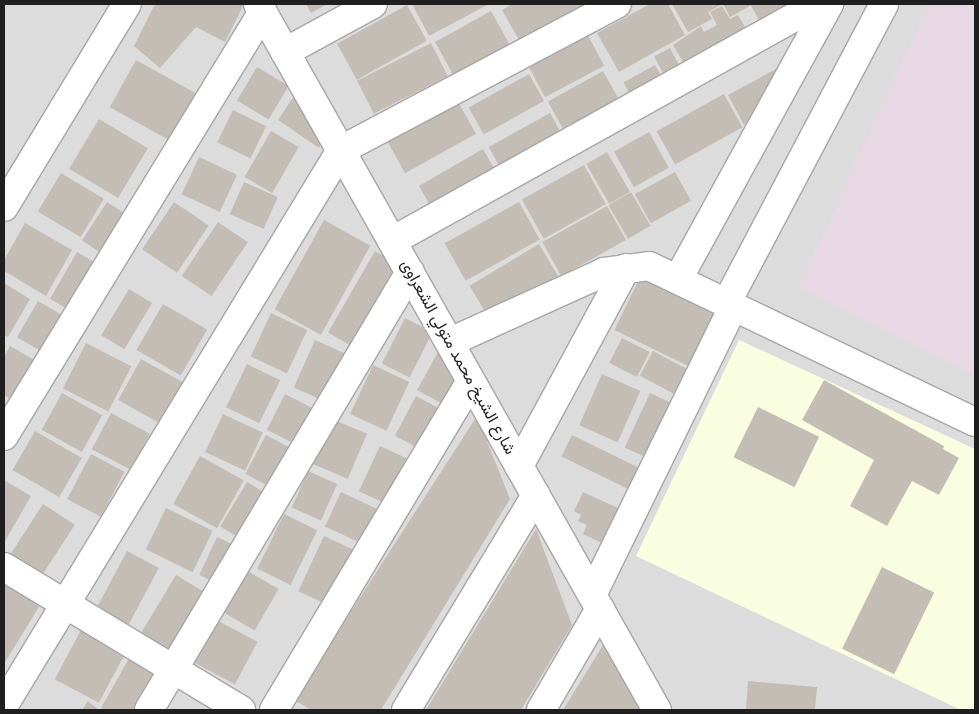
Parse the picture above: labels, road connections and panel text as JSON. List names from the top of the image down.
{
  "streets": {
    "street": ["شارع الشيخ محمد متولي الشعراوى"]
  }
}
